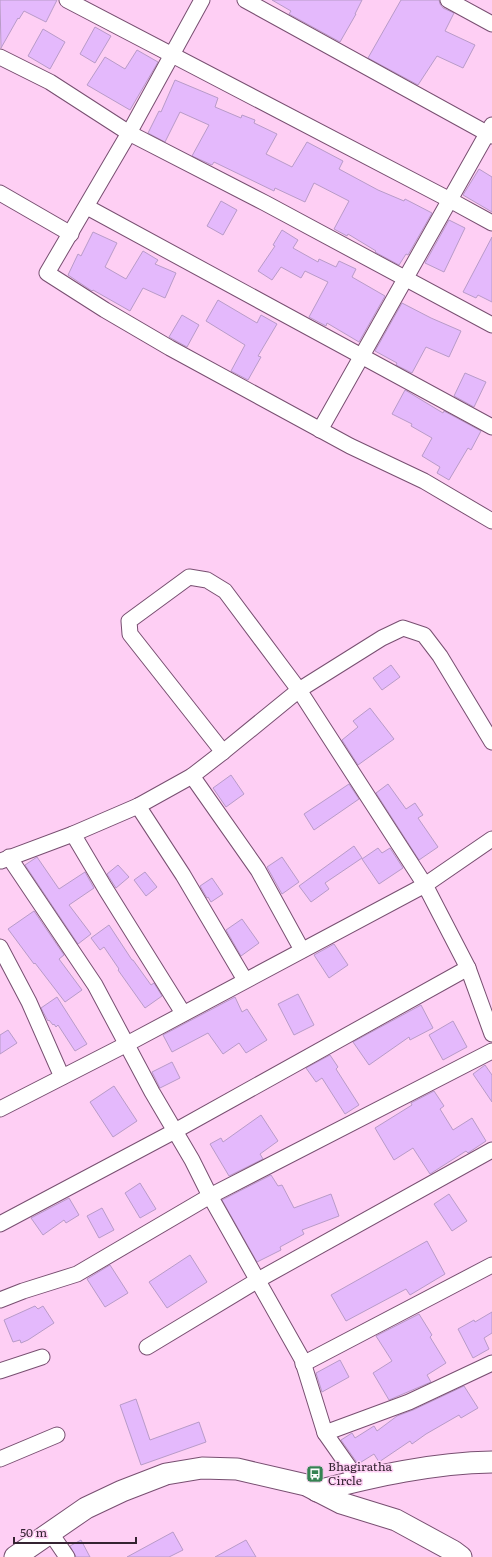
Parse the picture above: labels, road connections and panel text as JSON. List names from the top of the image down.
{
  "places": {
    "bus stop": ["Bhagiratha Circle"]
  },
  "scale_bar": "50 m"
}
